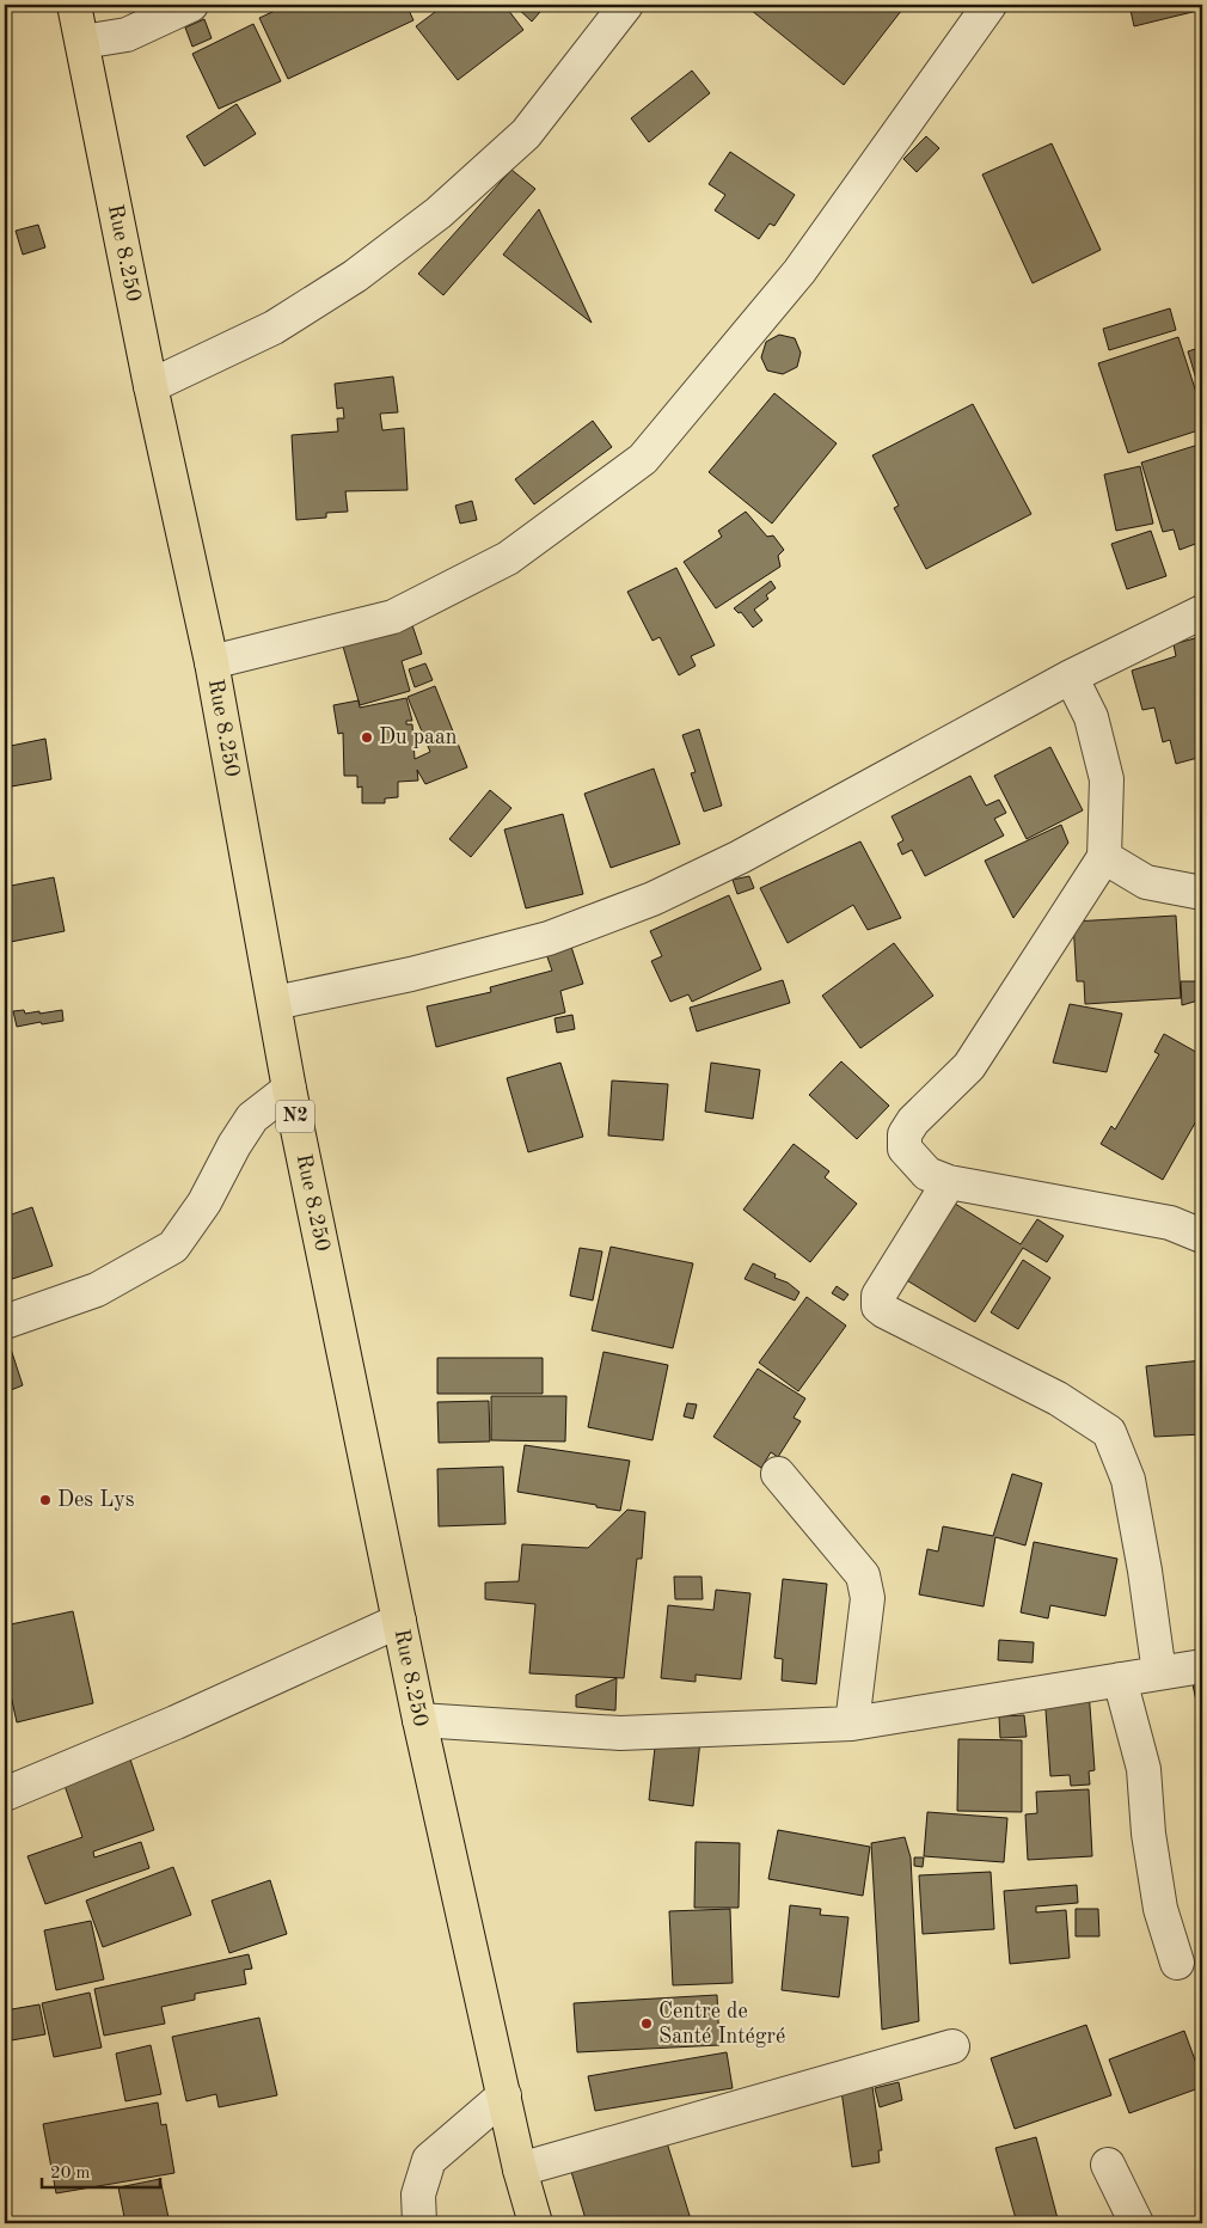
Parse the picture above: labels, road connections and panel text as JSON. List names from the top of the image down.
{
  "streets": {
    "highway": ["Rue 8.250", "N2"]
  },
  "places": ["Du paan", "Des Lys", "Centre de Santé Intégré"],
  "scale_bar": "20 m"
}
